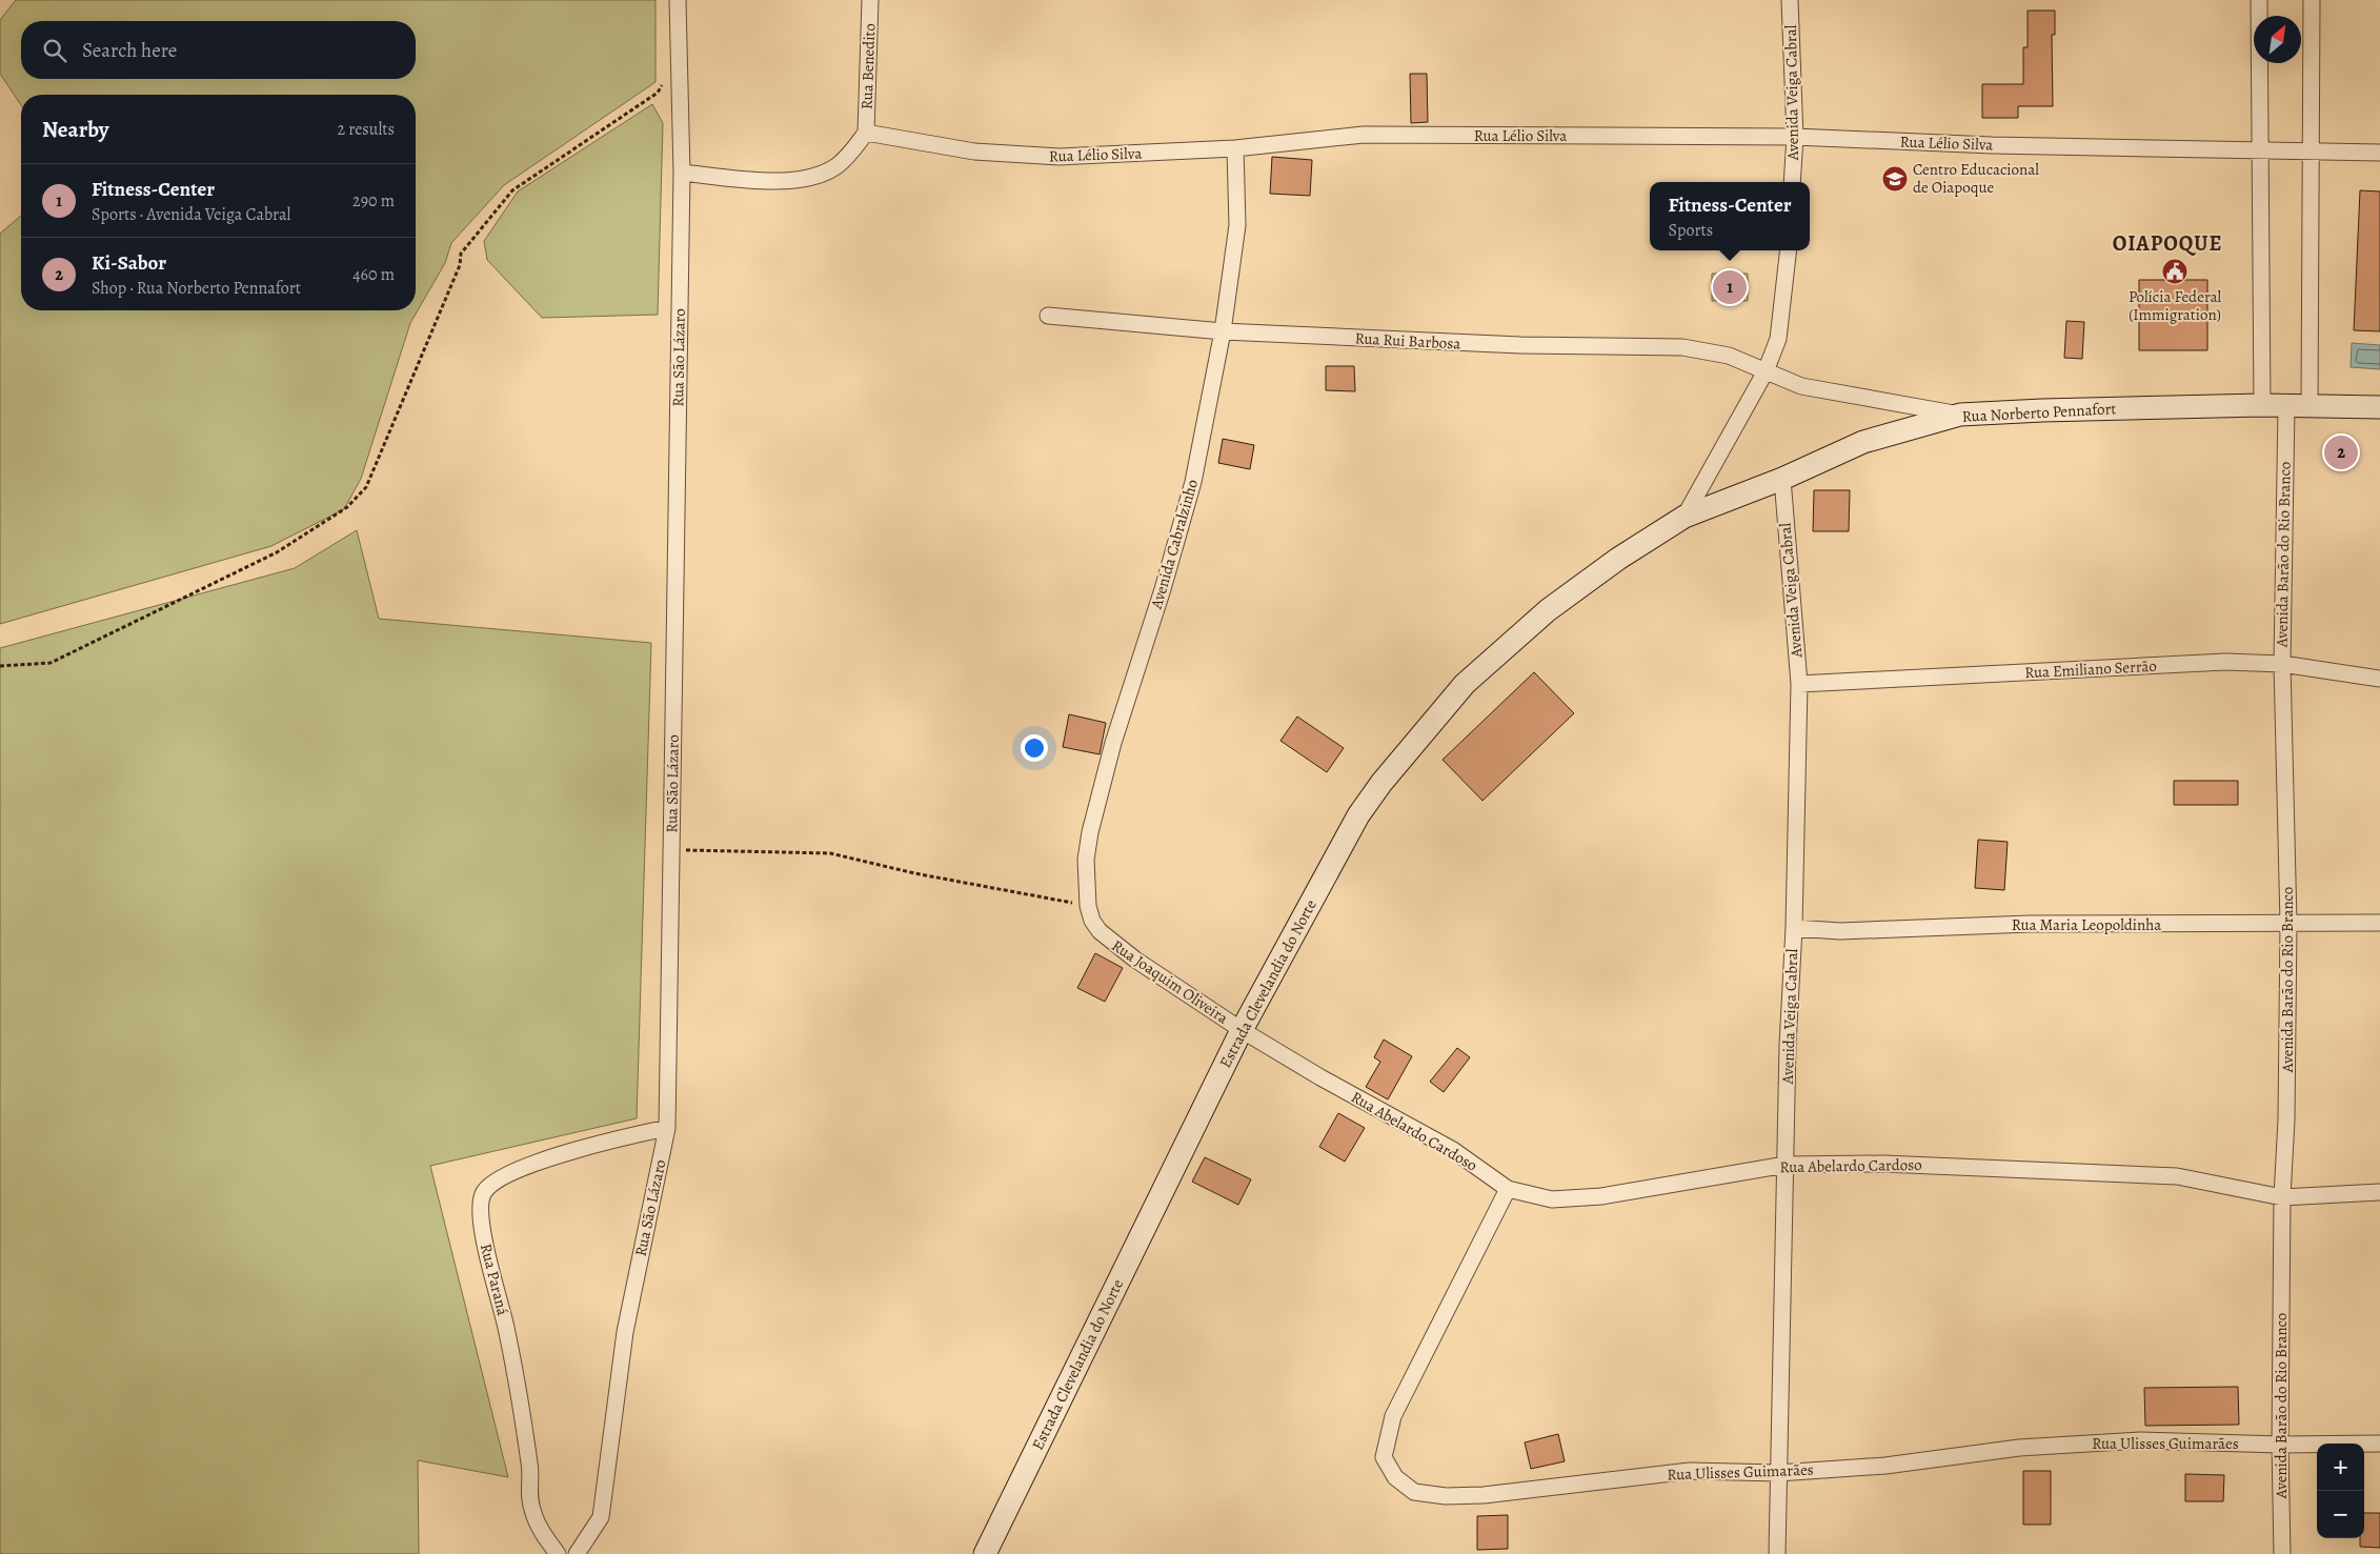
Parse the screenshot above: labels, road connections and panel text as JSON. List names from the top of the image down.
{
  "streets": {
    "street": [
      "Rua Benedito",
      "Avenida Veiga Cabral",
      "Rua Lélio Silva",
      "Rua Rui Barbosa",
      "Rua São Lázaro",
      "Rua Norberto Pennafort",
      "Avenida Cabralzinho",
      "Avenida Barão do Rio Branco",
      "Rua Emiliano Serrão",
      "Rua Maria Leopoldinha",
      "Rua Joaquim Oliveira",
      "Estrada Clevelandia do Norte",
      "Rua Abelardo Cardoso",
      "Rua Paraná",
      "Rua Ulisses Guimarães"
    ]
  },
  "crossings": [
    ["Rua Benedito", "Rua Lélio Silva"],
    ["Avenida Veiga Cabral", "Rua Lélio Silva"],
    ["Avenida Veiga Cabral", "Rua Norberto Pennafort"],
    ["Avenida Veiga Cabral", "Rua Emiliano Serrão"],
    ["Avenida Veiga Cabral", "Rua Maria Leopoldinha"],
    ["Avenida Veiga Cabral", "Rua Abelardo Cardoso"],
    ["Avenida Veiga Cabral", "Rua Ulisses Guimarães"],
    ["Rua Lélio Silva", "Avenida Cabralzinho"],
    ["Rua Rui Barbosa", "Rua Norberto Pennafort"],
    ["Rua Rui Barbosa", "Avenida Cabralzinho"],
    ["Rua São Lázaro", "Rua Paraná"],
    ["Rua Norberto Pennafort", "Avenida Barão do Rio Branco"],
    ["Rua Norberto Pennafort", "Estrada Clevelandia do Norte"],
    ["Avenida Cabralzinho", "Rua Joaquim Oliveira"],
    ["Avenida Barão do Rio Branco", "Rua Emiliano Serrão"],
    ["Avenida Barão do Rio Branco", "Rua Maria Leopoldinha"],
    ["Avenida Barão do Rio Branco", "Rua Abelardo Cardoso"],
    ["Avenida Barão do Rio Branco", "Rua Ulisses Guimarães"],
    ["Rua Joaquim Oliveira", "Estrada Clevelandia do Norte"],
    ["Rua Joaquim Oliveira", "Rua Abelardo Cardoso"],
    ["Estrada Clevelandia do Norte", "Rua Abelardo Cardoso"],
    ["Rua Abelardo Cardoso", "Rua Ulisses Guimarães"]
  ],
  "districts": ["OIAPOQUE"],
  "places": {
    "school or university": ["Centro Educacional de Oiapoque"],
    "public building": ["Polícia Federal (Immigration)"]
  },
  "north": "top right",
  "page": {
    "search": "Search here",
    "heading": ["Nearby", "2 results"],
    "list": [
      {
        "mark": "1",
        "name": "Fitness-Center",
        "note": "Sports · Avenida Veiga Cabral",
        "value": "290 m"
      },
      {
        "mark": "2",
        "name": "Ki-Sabor",
        "note": "Shop · Rua Norberto Pennafort",
        "value": "460 m"
      }
    ],
    "popup": ["Fitness-Center", "Sports"],
    "pins": ["1", "2"],
    "map_buttons": ["+", "−"]
  }
}
